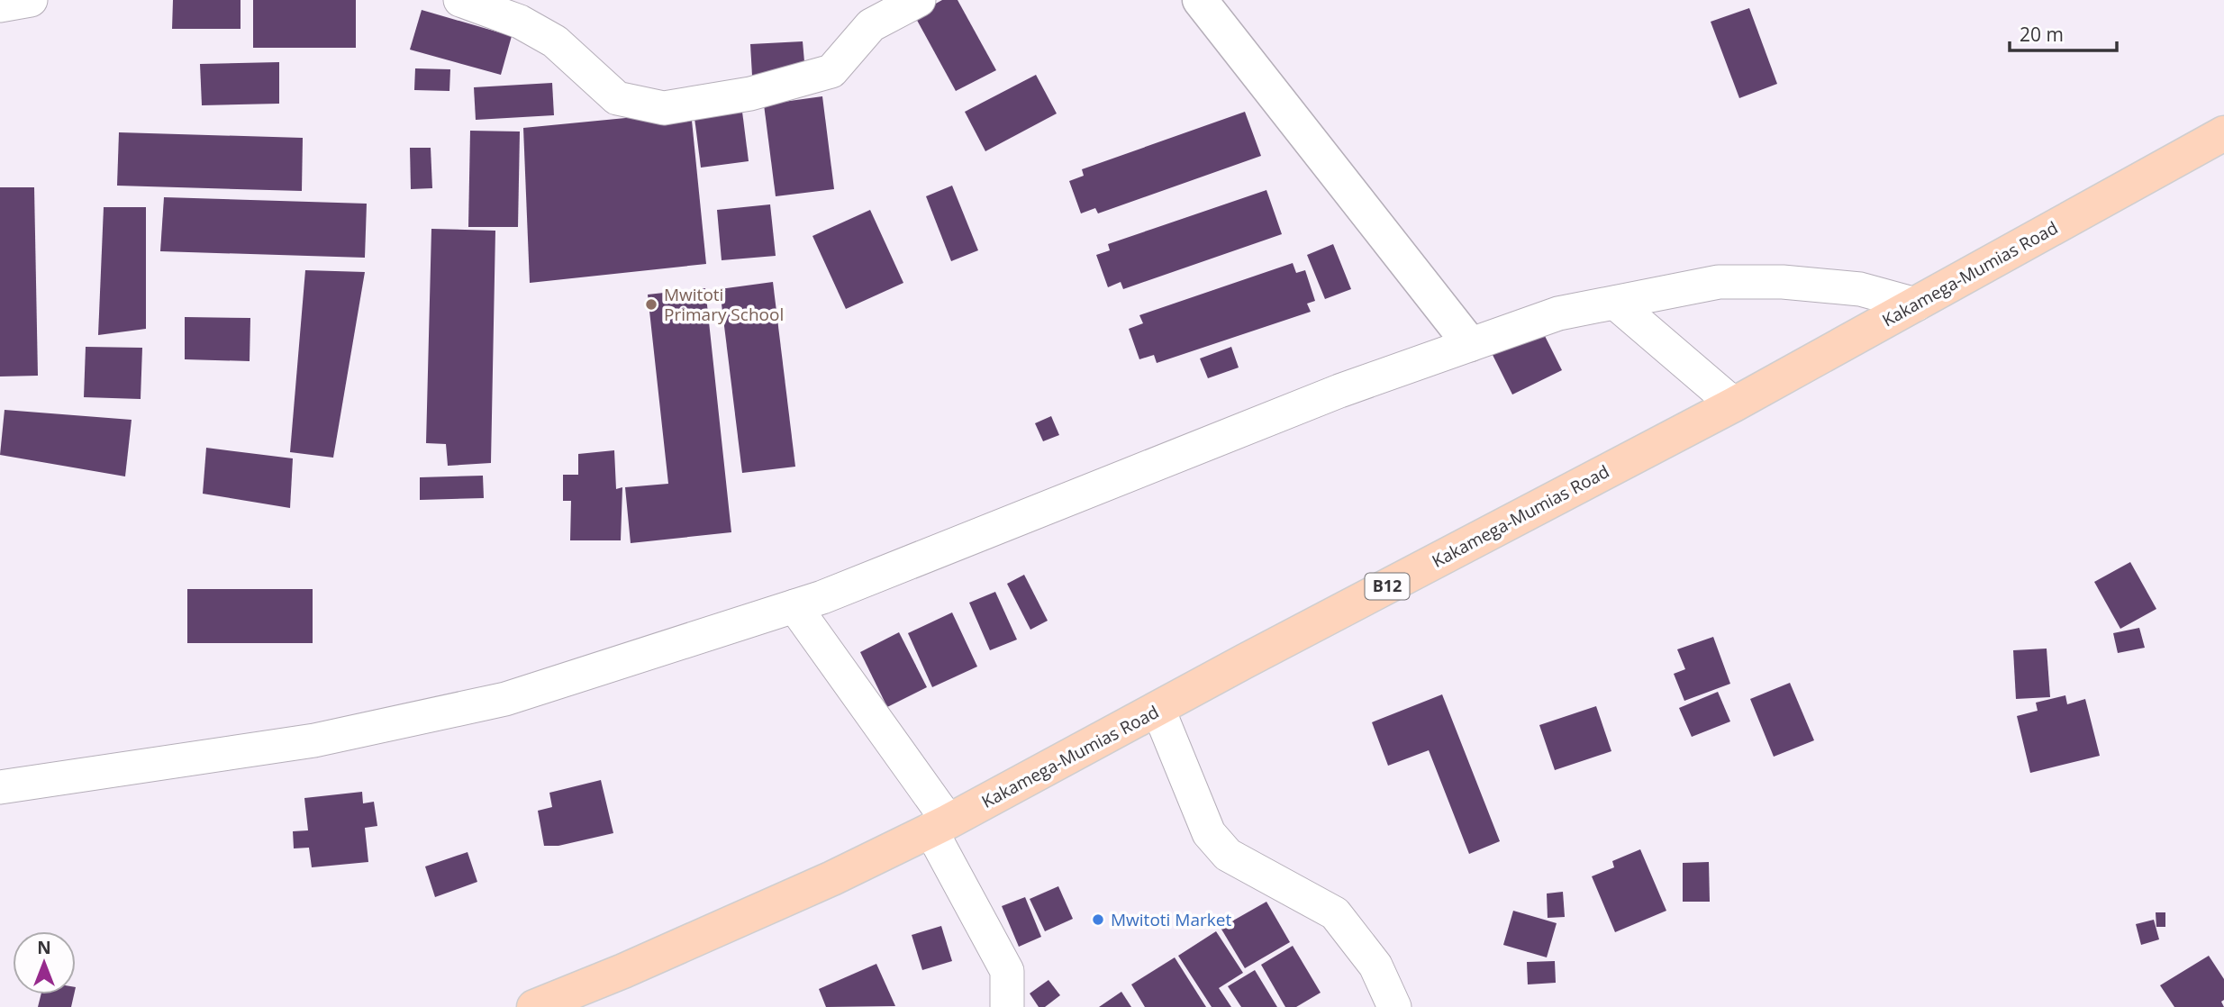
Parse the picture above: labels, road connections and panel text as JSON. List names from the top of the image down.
{
  "streets": {
    "highway": ["Kakamega-Mumias Road", "B12"]
  },
  "places": ["Mwitoti Primary School", "Mwitoti Market"],
  "scale_bar": "20 m",
  "north": "top"
}
